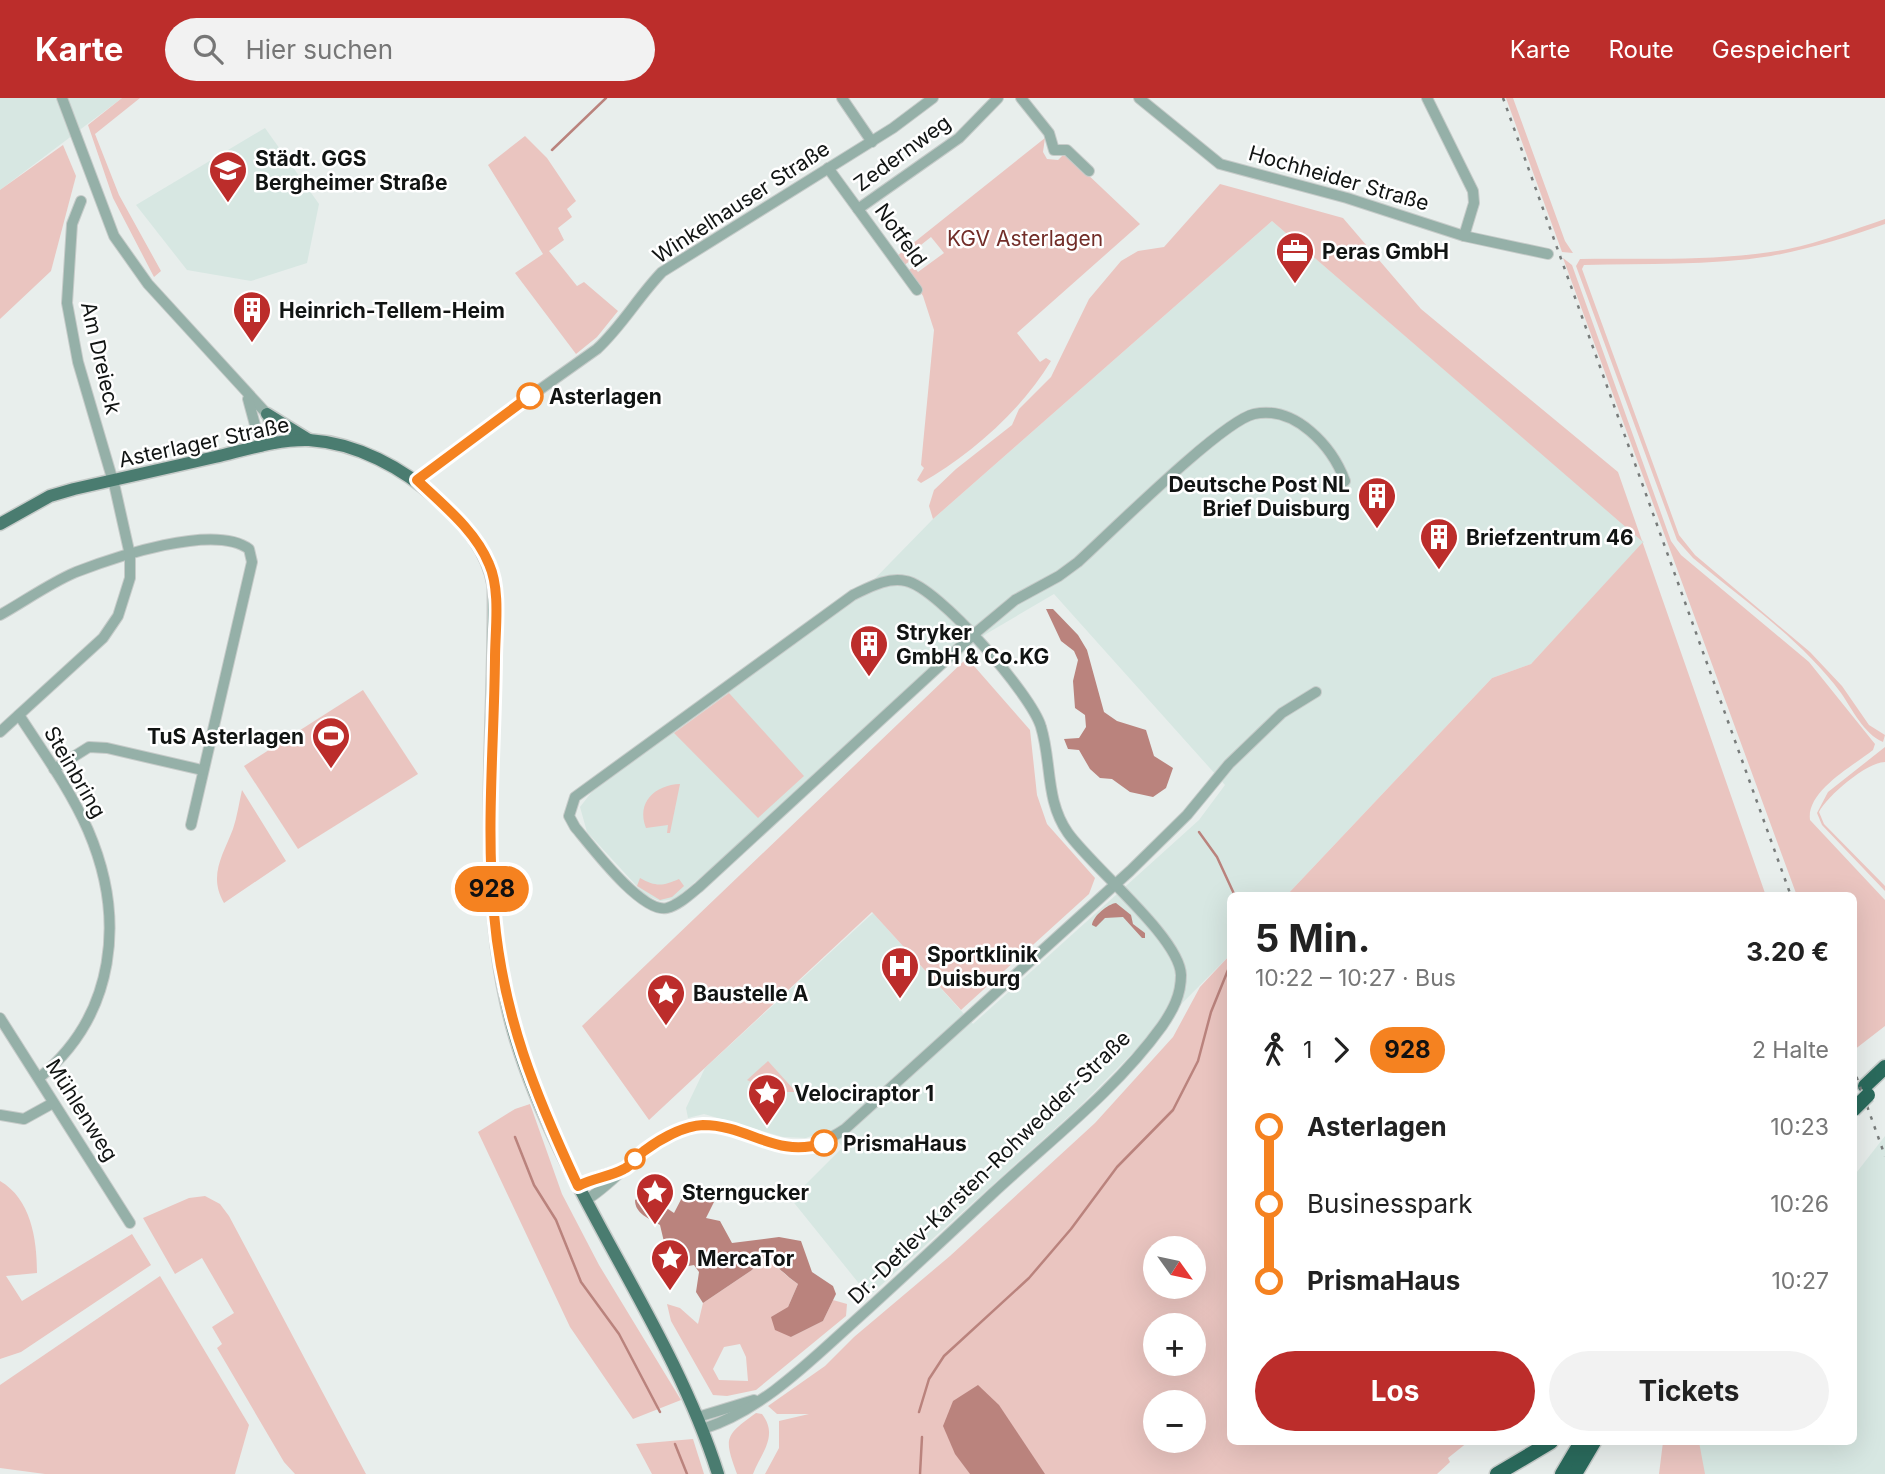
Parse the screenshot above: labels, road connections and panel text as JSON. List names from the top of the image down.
{
  "streets": {
    "main road": ["Asterlager Straße"],
    "street": [
      "Zedernweg",
      "Hochheider Straße",
      "Winkelhauser Straße",
      "Notfeld",
      "Am Dreieck",
      "Steinbring",
      "Mühlenweg",
      "Dr.-Detlev-Karsten-Rohwedder-Straße"
    ]
  },
  "crossings": [
    ["Zedernweg", "Notfeld"],
    ["Winkelhauser Straße", "Notfeld"],
    ["Winkelhauser Straße", "Asterlager Straße"],
    ["Am Dreieck", "Asterlager Straße"],
    ["Am Dreieck", "Steinbring"],
    ["Asterlager Straße", "Dr.-Detlev-Karsten-Rohwedder-Straße"],
    ["Steinbring", "Mühlenweg"]
  ],
  "parks": ["KGV Asterlagen"],
  "places": {
    "school or university": ["Städt. GGS Bergheimer Straße"],
    "office": ["Peras GmbH"],
    "building": [
      "Heinrich-Tellem-Heim",
      "Deutsche Post NL Brief Duisburg",
      "Briefzentrum 46",
      "Stryker GmbH & Co.KG"
    ],
    "other": ["Asterlagen", "PrismaHaus"],
    "sports": ["TuS Asterlagen"],
    "hospital": ["Sportklinik Duisburg"],
    "place": [
      "Baustelle A",
      "Velociraptor 1",
      "Sterngucker",
      "MercaTor"
    ]
  },
  "lines": ["bus line 928"],
  "north": "bottom right",
  "page": {
    "header": "Karte",
    "search": "Hier suchen",
    "nav": ["Karte", "Route", "Gespeichert"],
    "on_map": "928",
    "heading": ["5 Min.", "10:22 – 10:27 · Bus", "3.20 €"],
    "legs": ["1", "928", "2 Halte"],
    "list": [
      {
        "name": "Asterlagen",
        "value": "10:23"
      },
      {
        "name": "Businesspark",
        "value": "10:26"
      },
      {
        "name": "PrismaHaus",
        "value": "10:27"
      }
    ],
    "map_buttons": ["+", "−"],
    "buttons": ["Los", "Tickets"]
  }
}
